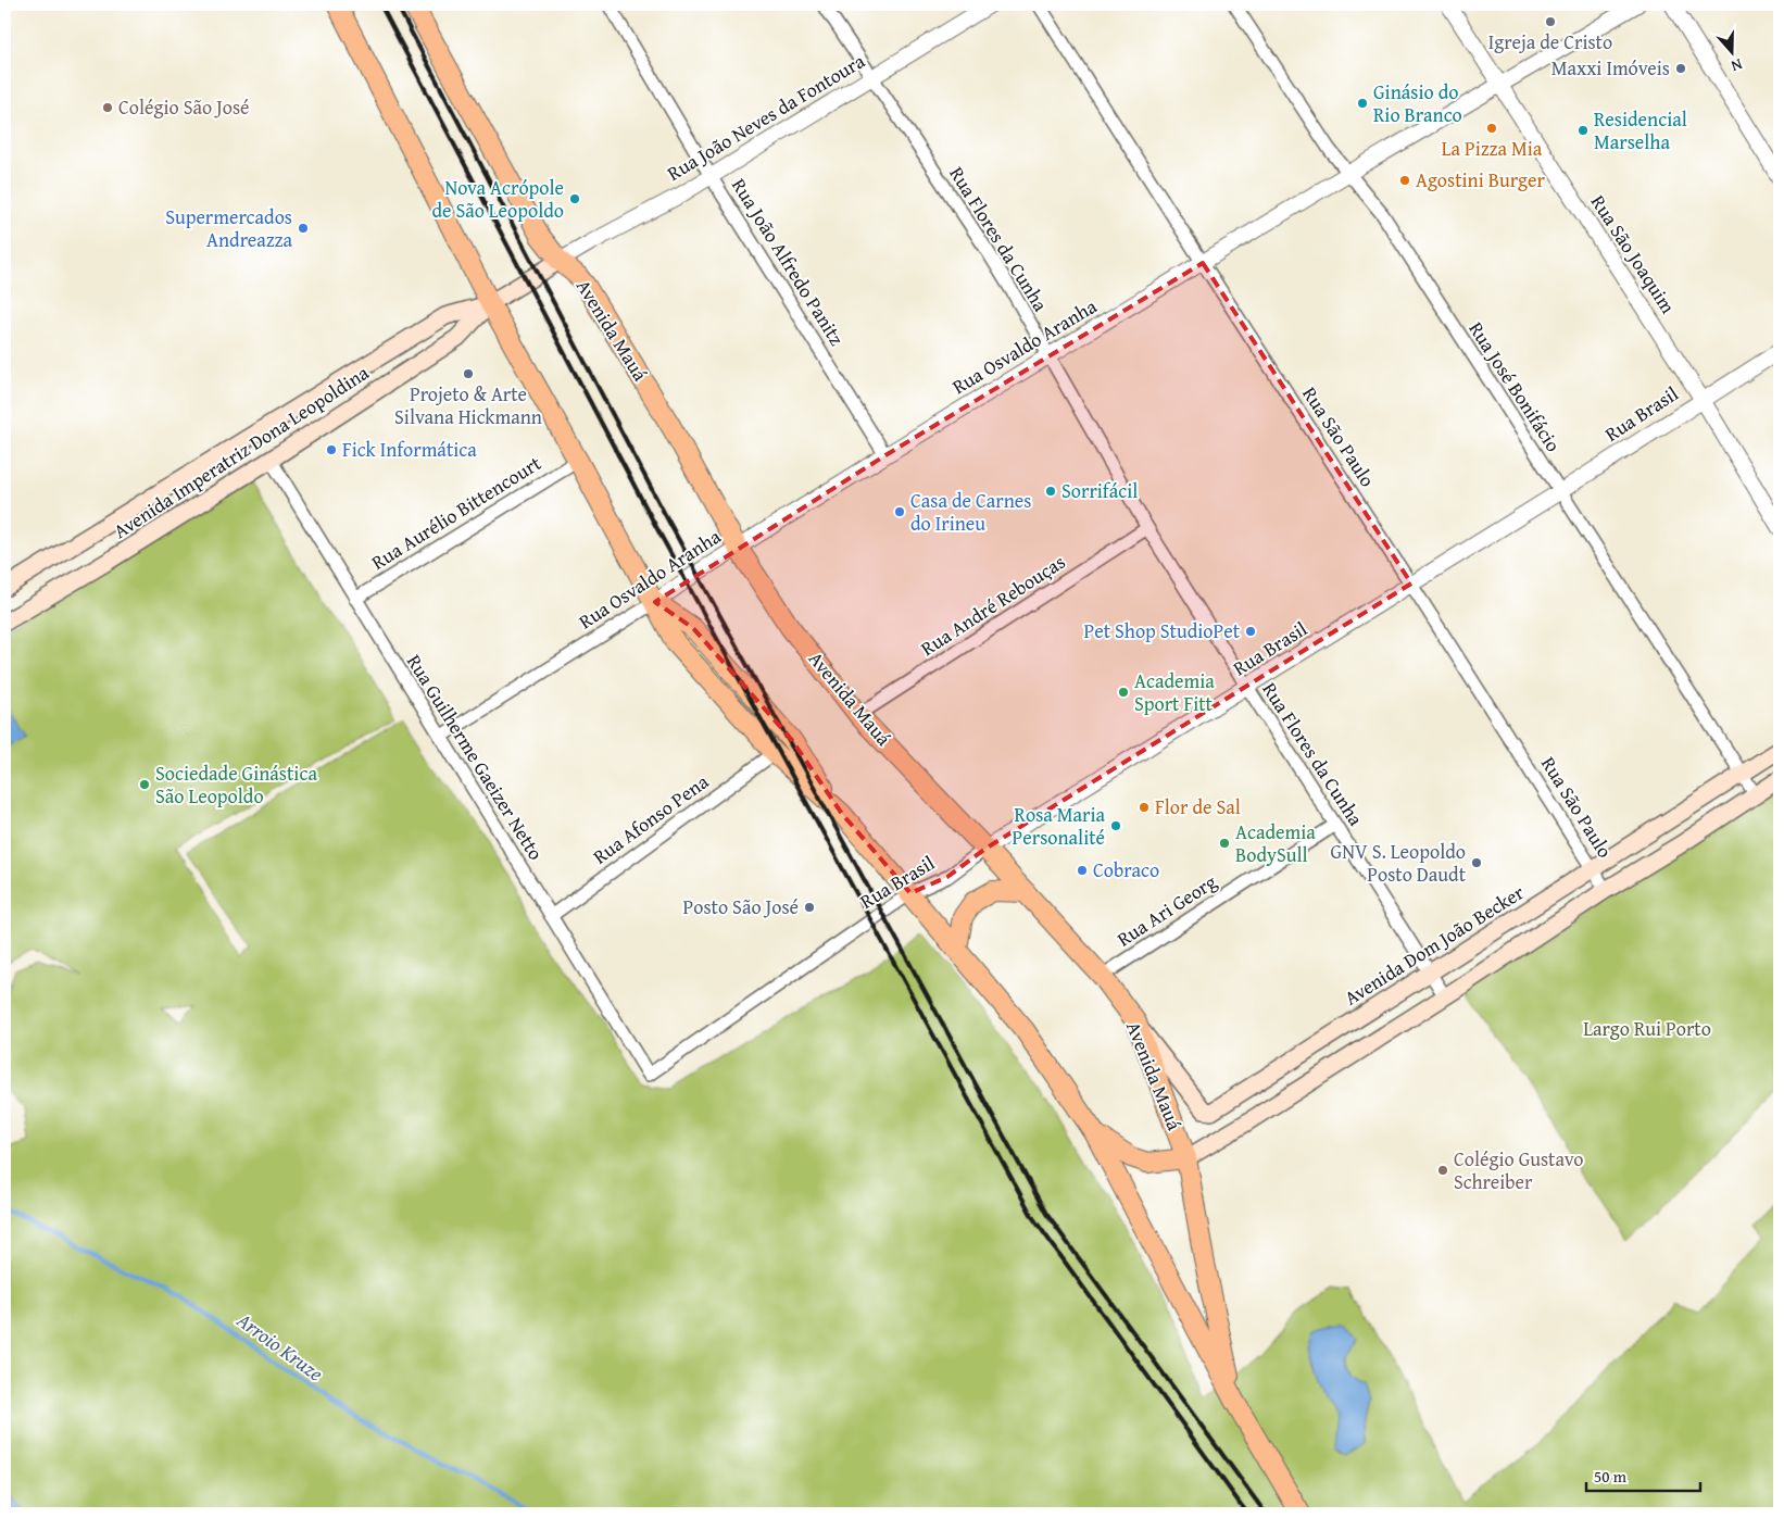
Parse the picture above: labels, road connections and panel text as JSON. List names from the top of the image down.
{
  "streets": {
    "main road": ["Avenida Mauá", "Avenida Imperatriz Dona Leopoldina", "Avenida Dom João Becker"],
    "street": [
      "Rua João Neves da Fontoura",
      "Rua Flores da Cunha",
      "Rua São Joaquim",
      "Rua João Alfredo Panitz",
      "Rua Osvaldo Aranha",
      "Rua José Bonifácio",
      "Rua Brasil",
      "Rua São Paulo",
      "Rua Aurélio Bittencourt",
      "Rua André Rebouças",
      "Rua Guilherme Gaeizer Netto",
      "Rua Afonso Pena",
      "Rua Ari Georg"
    ]
  },
  "crossings": [
    ["Rua João Neves da Fontoura", "Rua Flores da Cunha"],
    ["Rua João Neves da Fontoura", "Rua João Alfredo Panitz"],
    ["Rua João Neves da Fontoura", "Avenida Mauá"],
    ["Rua João Neves da Fontoura", "Avenida Imperatriz Dona Leopoldina"],
    ["Rua Flores da Cunha", "Rua Osvaldo Aranha"],
    ["Rua Flores da Cunha", "Rua Brasil"],
    ["Rua Flores da Cunha", "Rua André Rebouças"],
    ["Rua Flores da Cunha", "Rua Ari Georg"],
    ["Rua Flores da Cunha", "Avenida Dom João Becker"],
    ["Rua São Joaquim", "Rua Osvaldo Aranha"],
    ["Rua São Joaquim", "Rua Brasil"],
    ["Rua João Alfredo Panitz", "Rua Osvaldo Aranha"],
    ["Avenida Mauá", "Rua Osvaldo Aranha"],
    ["Avenida Mauá", "Rua Brasil"],
    ["Avenida Mauá", "Avenida Imperatriz Dona Leopoldina"],
    ["Avenida Mauá", "Rua Aurélio Bittencourt"],
    ["Avenida Mauá", "Rua André Rebouças"],
    ["Avenida Mauá", "Rua Afonso Pena"],
    ["Avenida Mauá", "Rua Ari Georg"],
    ["Avenida Mauá", "Avenida Dom João Becker"],
    ["Rua Osvaldo Aranha", "Rua José Bonifácio"],
    ["Rua Osvaldo Aranha", "Rua São Paulo"],
    ["Rua Osvaldo Aranha", "Rua Guilherme Gaeizer Netto"],
    ["Rua José Bonifácio", "Rua Brasil"],
    ["Rua José Bonifácio", "Avenida Dom João Becker"],
    ["Rua Brasil", "Rua São Paulo"],
    ["Rua Brasil", "Rua Guilherme Gaeizer Netto"],
    ["Rua São Paulo", "Avenida Dom João Becker"],
    ["Avenida Imperatriz Dona Leopoldina", "Rua Guilherme Gaeizer Netto"],
    ["Rua Aurélio Bittencourt", "Rua Guilherme Gaeizer Netto"],
    ["Rua Guilherme Gaeizer Netto", "Rua Afonso Pena"]
  ],
  "water": ["Arroio Kruze"],
  "parks": ["Largo Rui Porto"],
  "places": [
    "Igreja de Cristo",
    "Maxxi Imóveis",
    "Ginásio do Rio Branco",
    "Colégio São José",
    "La Pizza Mia",
    "Residencial Marselha",
    "Agostini Burger",
    "Nova Acrópole de São Leopoldo",
    "Supermercados Andreazza",
    "Projeto & Arte Silvana Hickmann",
    "Fick Informática",
    "Sorrifácil",
    "Casa de Carnes do Irineu",
    "Pet Shop StudioPet",
    "Academia Sport Fitt",
    "Sociedade Ginástica São Leopoldo",
    "Flor de Sal",
    "Rosa Maria Personalité",
    "Academia BodySull",
    "GNV S. Leopoldo Posto Daudt",
    "Cobraco",
    "Posto São José",
    "Colégio Gustavo Schreiber"
  ],
  "scale_bar": "50 m",
  "north": "bottom"
}
